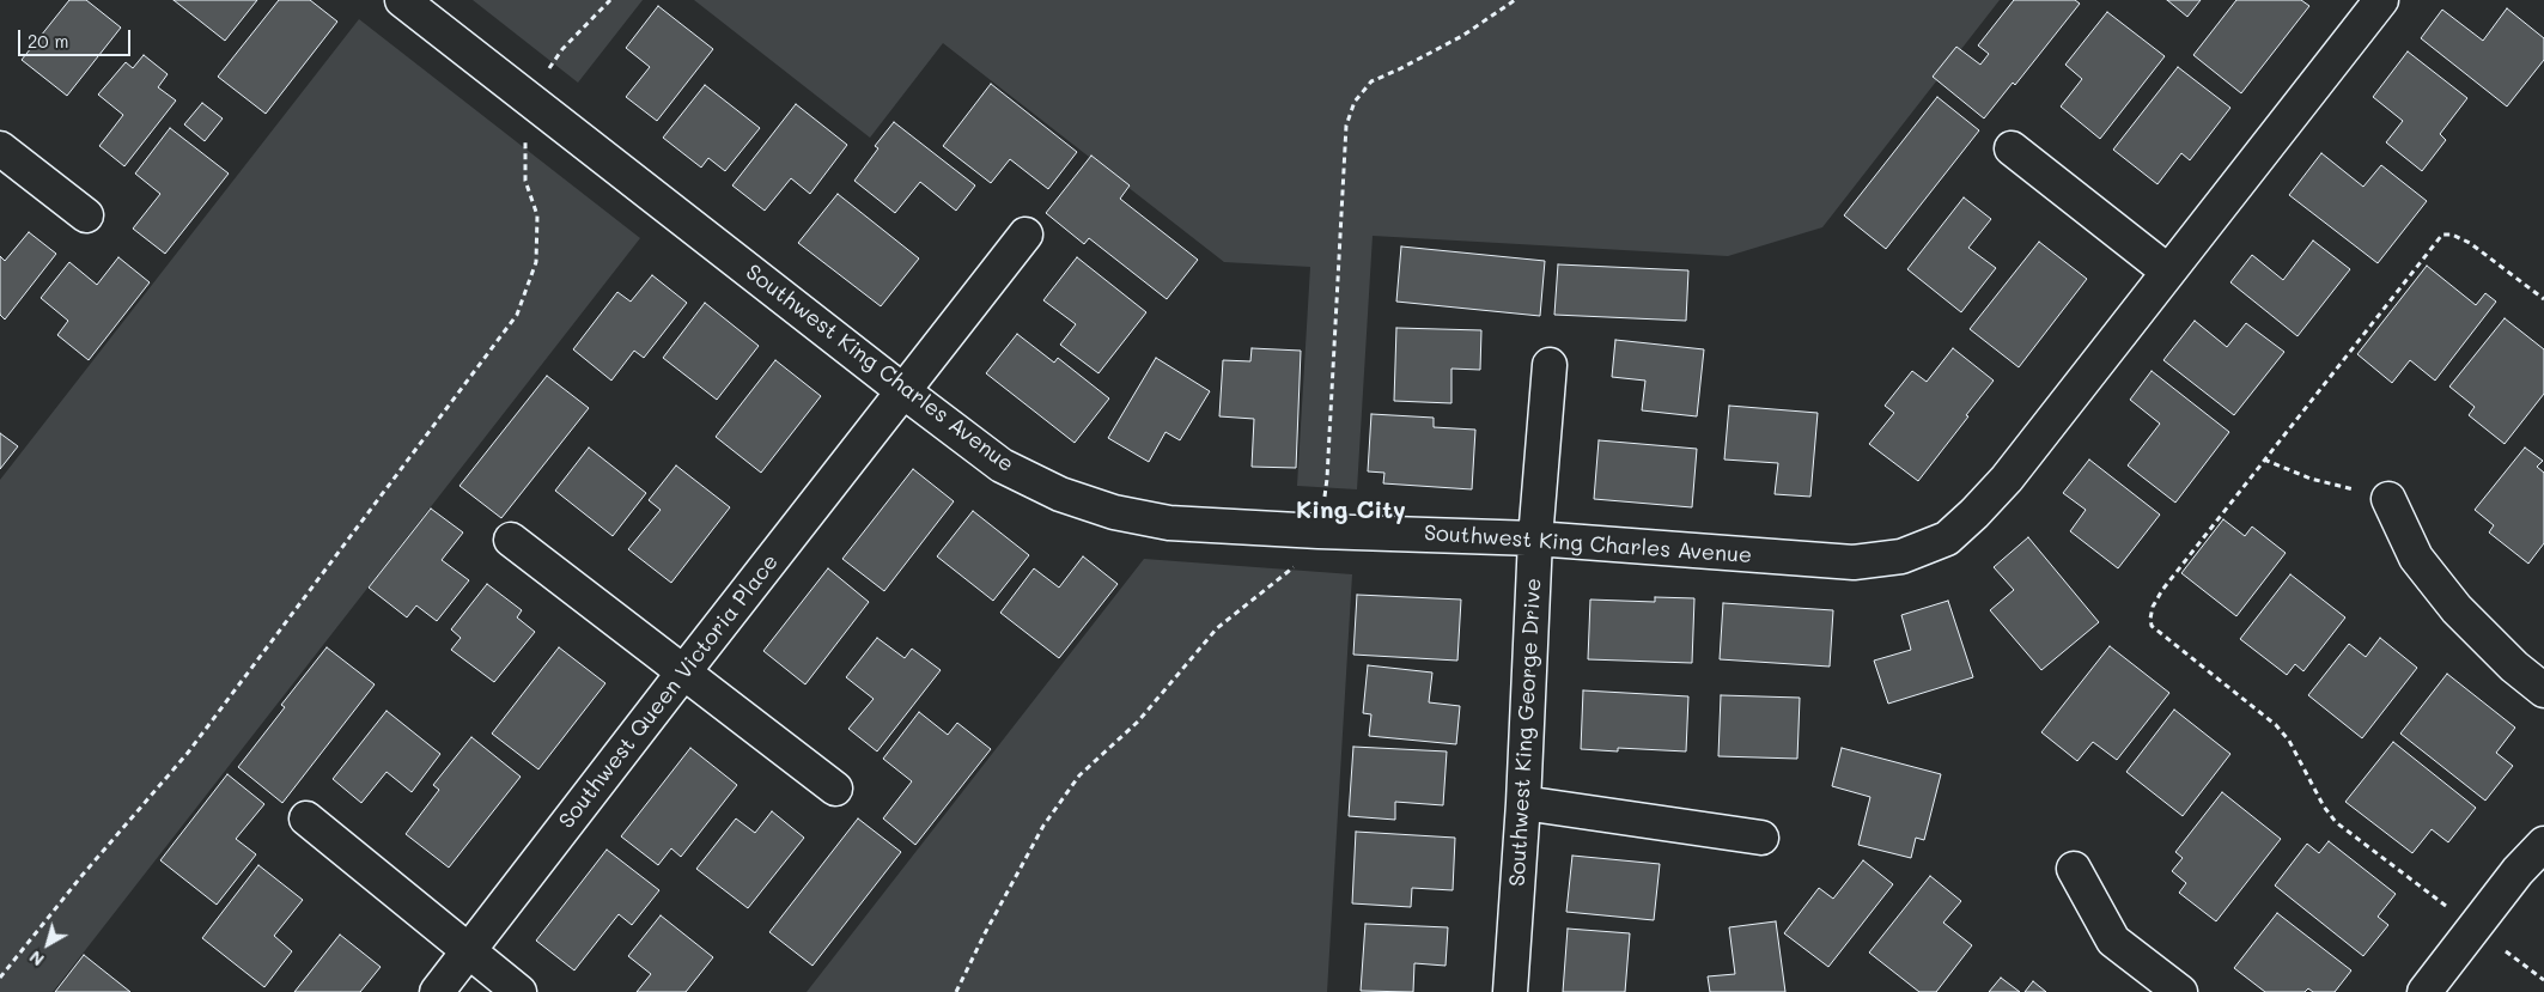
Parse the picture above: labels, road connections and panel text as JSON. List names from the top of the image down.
{
  "streets": {
    "street": ["Southwest King Charles Avenue", "Southwest Queen Victoria Place", "Southwest King George Drive"]
  },
  "crossings": [
    ["Southwest King Charles Avenue", "Southwest Queen Victoria Place"],
    ["Southwest King Charles Avenue", "Southwest King George Drive"]
  ],
  "districts": ["King City"],
  "scale_bar": "20 m",
  "north": "bottom left"
}
